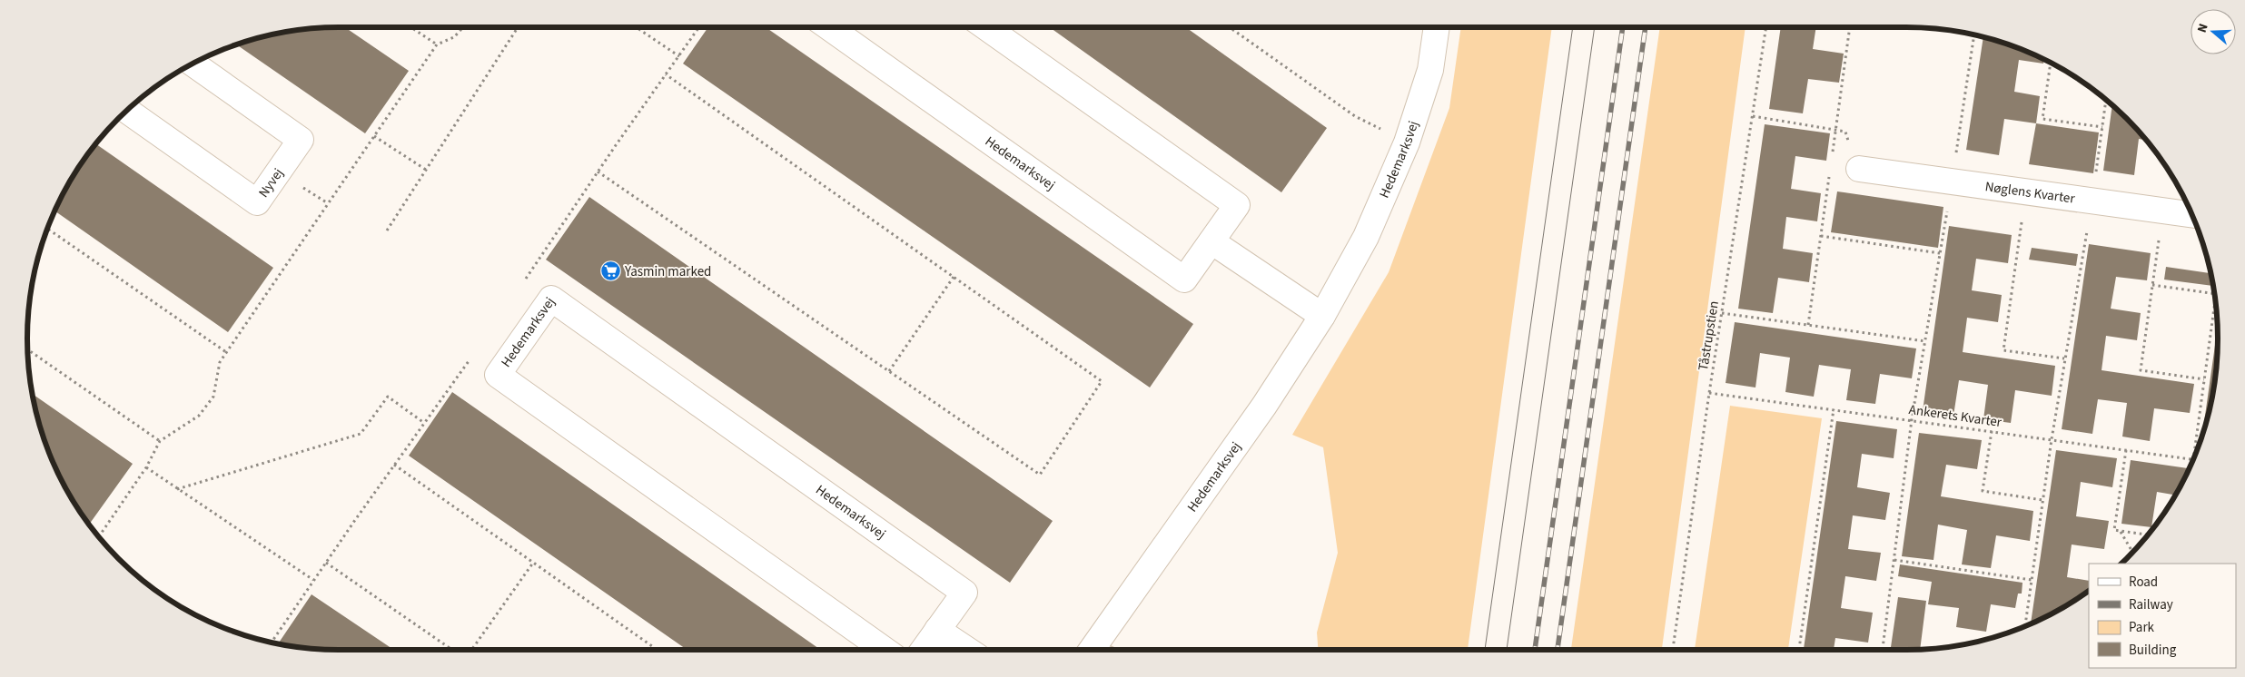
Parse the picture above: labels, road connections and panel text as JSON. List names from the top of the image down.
{
  "streets": {
    "street": ["Hedemarksvej", "Nyvej", "Nøglens Kvarter"],
    "path": ["Tåstrupstien", "Ankerets Kvarter"]
  },
  "crossings": [
    ["Tåstrupstien", "Ankerets Kvarter"]
  ],
  "places": {
    "supermarket": ["Yasmin marked"]
  },
  "legend": [
    "Road",
    "Railway",
    "Park",
    "Building"
  ],
  "north": "left"
}
